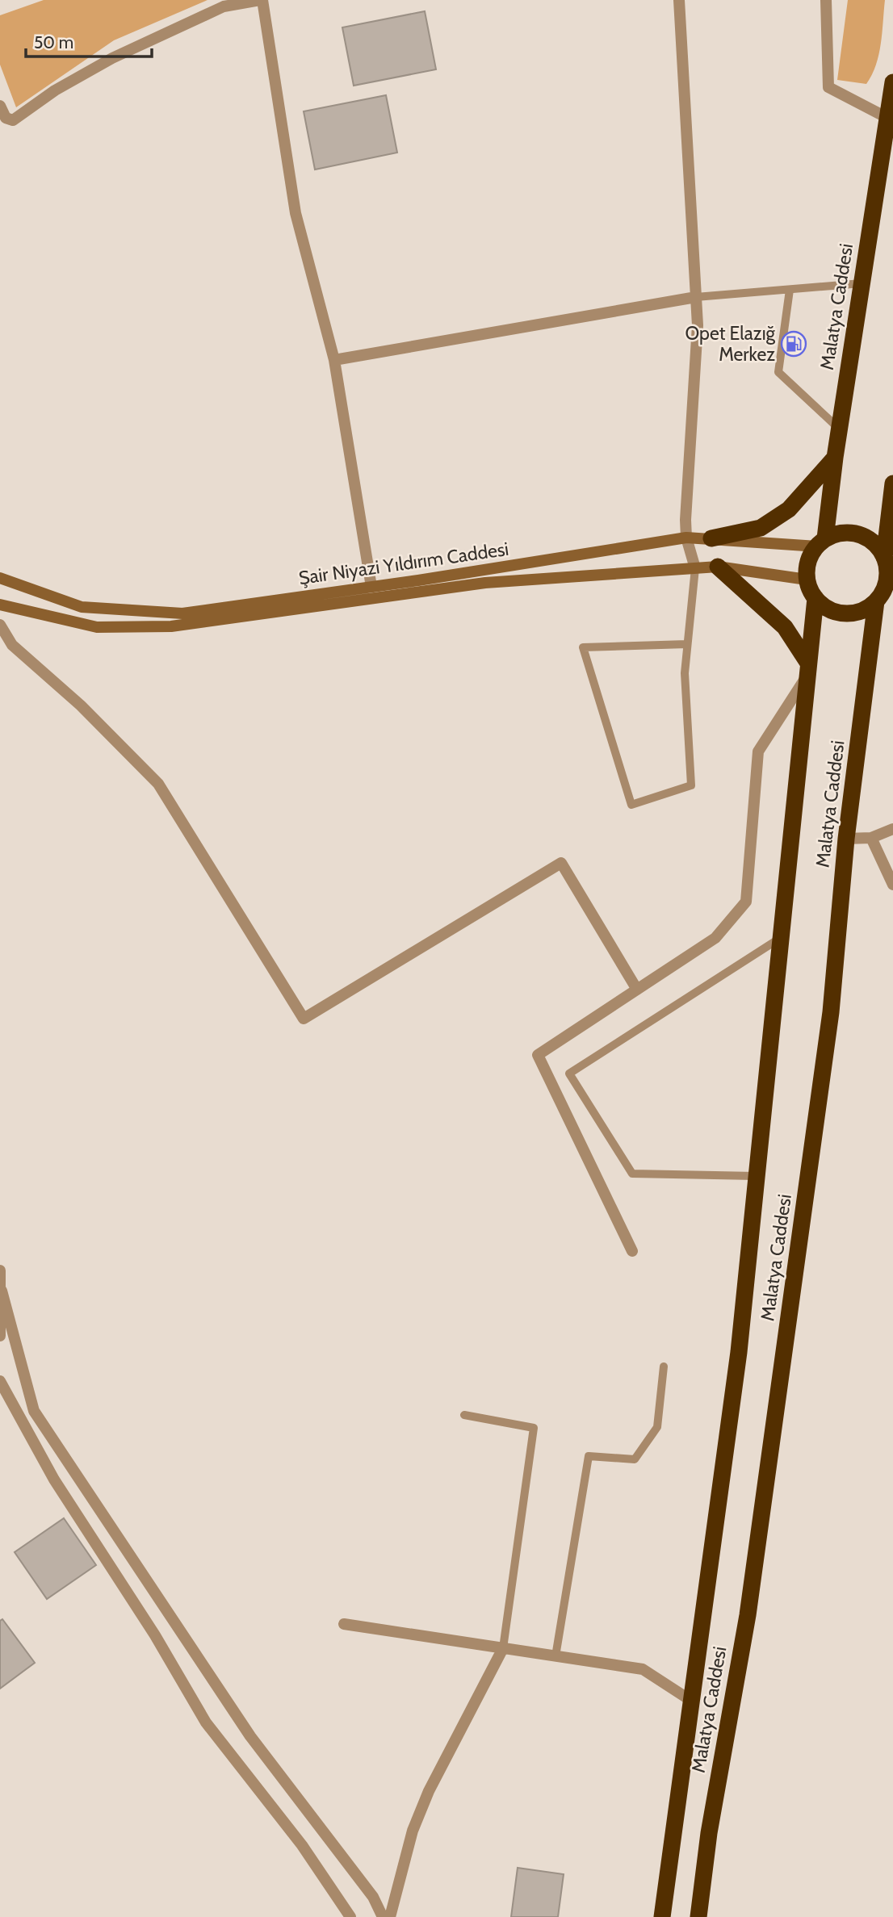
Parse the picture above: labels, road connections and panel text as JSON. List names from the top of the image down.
{
  "streets": {
    "highway": ["Malatya Caddesi"],
    "street": ["Şair Niyazi Yıldırım Caddesi"]
  },
  "crossings": [
    ["Malatya Caddesi", "Şair Niyazi Yıldırım Caddesi"]
  ],
  "places": {
    "fuel station": ["Opet Elazığ Merkez"]
  },
  "scale_bar": "50 m"
}
